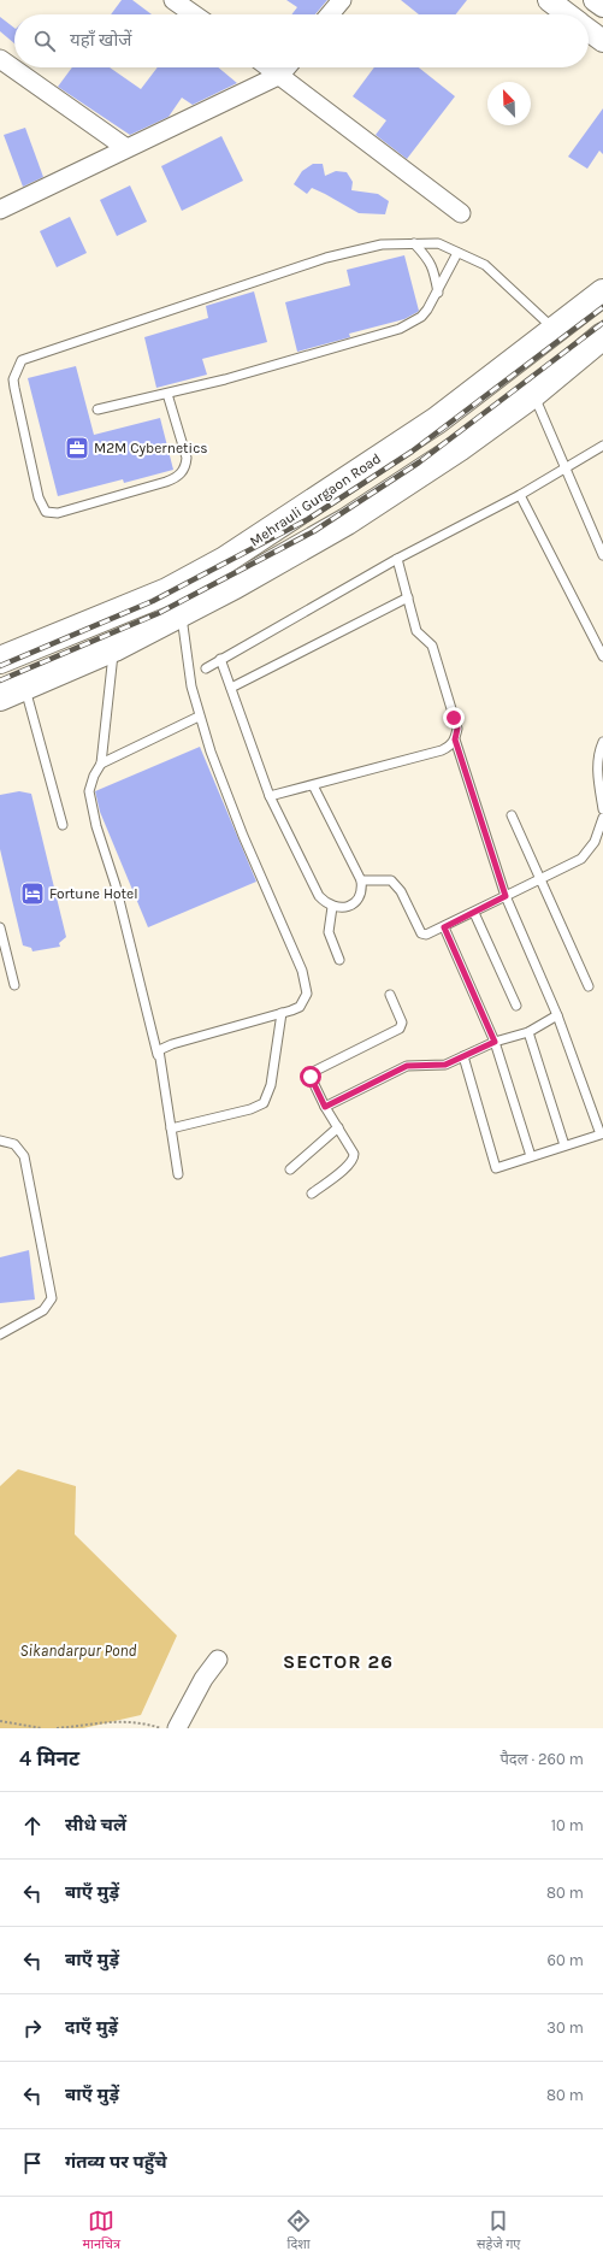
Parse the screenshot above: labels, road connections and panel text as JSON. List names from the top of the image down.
{
  "streets": {
    "highway": ["Mehrauli Gurgaon Road"]
  },
  "districts": ["SECTOR 26"],
  "water": ["Sikandarpur Pond"],
  "places": {
    "office": ["M2M Cybernetics"],
    "hotel": ["Fortune Hotel"]
  },
  "north": "top left",
  "page": {
    "search": "यहाँ खोजें",
    "heading": ["4 मिनट", "पैदल · 260 m"],
    "list": [
      ["सीधे चलें", "10 m"],
      ["बाएँ मुड़ें", "80 m"],
      ["बाएँ मुड़ें", "60 m"],
      ["दाएँ मुड़ें", "30 m"],
      ["बाएँ मुड़ें", "80 m"],
      "गंतव्य पर पहुँचे"
    ],
    "nav": ["मानचित्र", "दिशा", "सहेजे गए"]
  }
}
